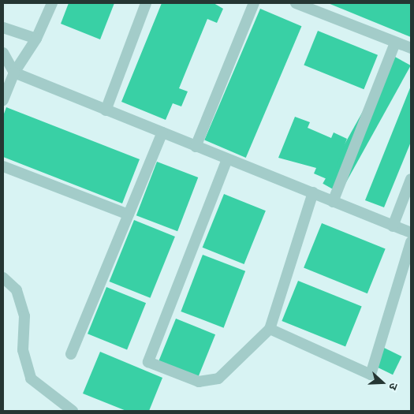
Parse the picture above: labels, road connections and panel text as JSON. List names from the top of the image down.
{
  "north": "right"
}
